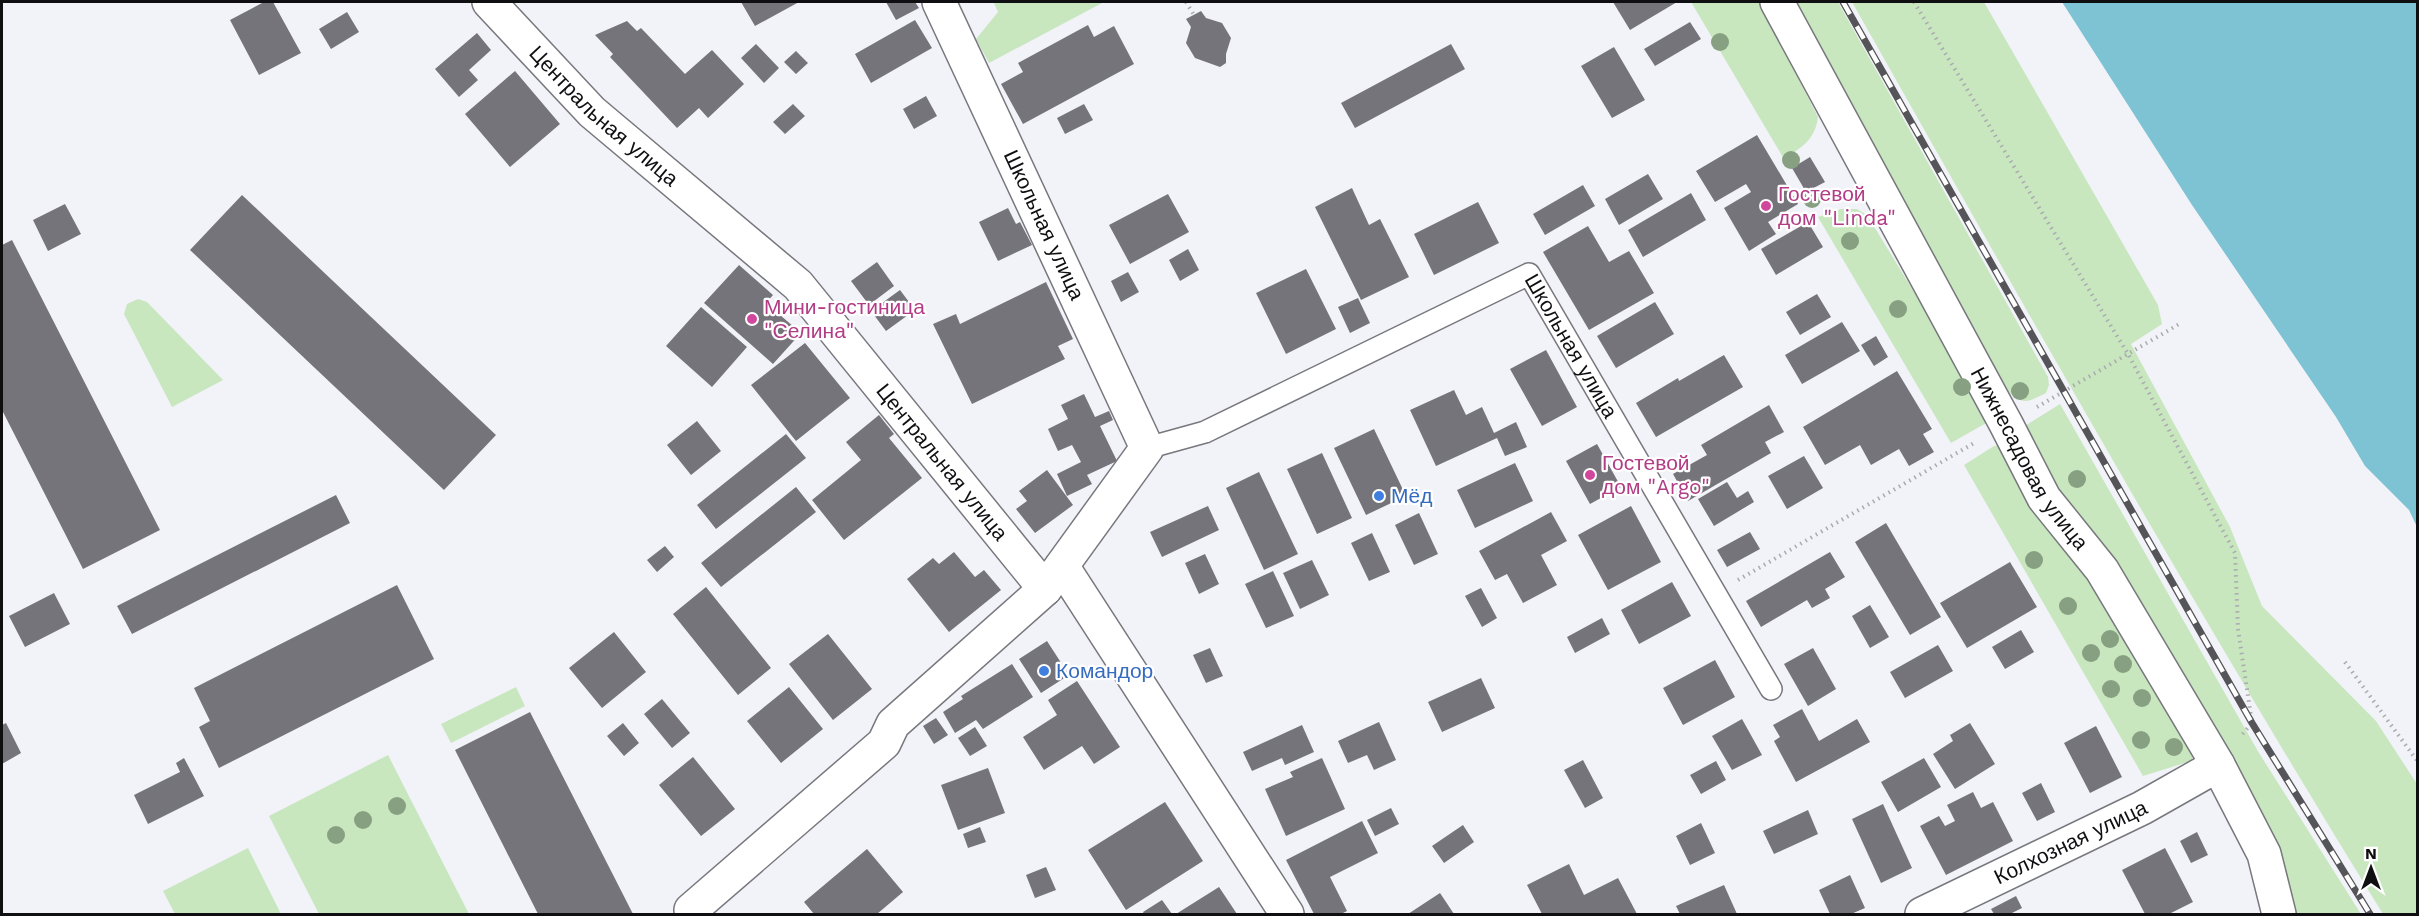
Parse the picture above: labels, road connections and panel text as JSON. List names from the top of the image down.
{
  "streets": {
    "street": [
      "Центральная улица",
      "Школьная улица",
      "Нижнесадовая улица",
      "Колхозная улица"
    ]
  },
  "crossings": [
    ["Нижнесадовая улица", "Колхозная улица"]
  ],
  "places": [
    "Гостевой дом \"Linda\"",
    "Мини-гостиница \"Селина\"",
    "Гостевой дом \"Argo\"",
    "Мёд",
    "Командор"
  ],
  "north": "top"
}
